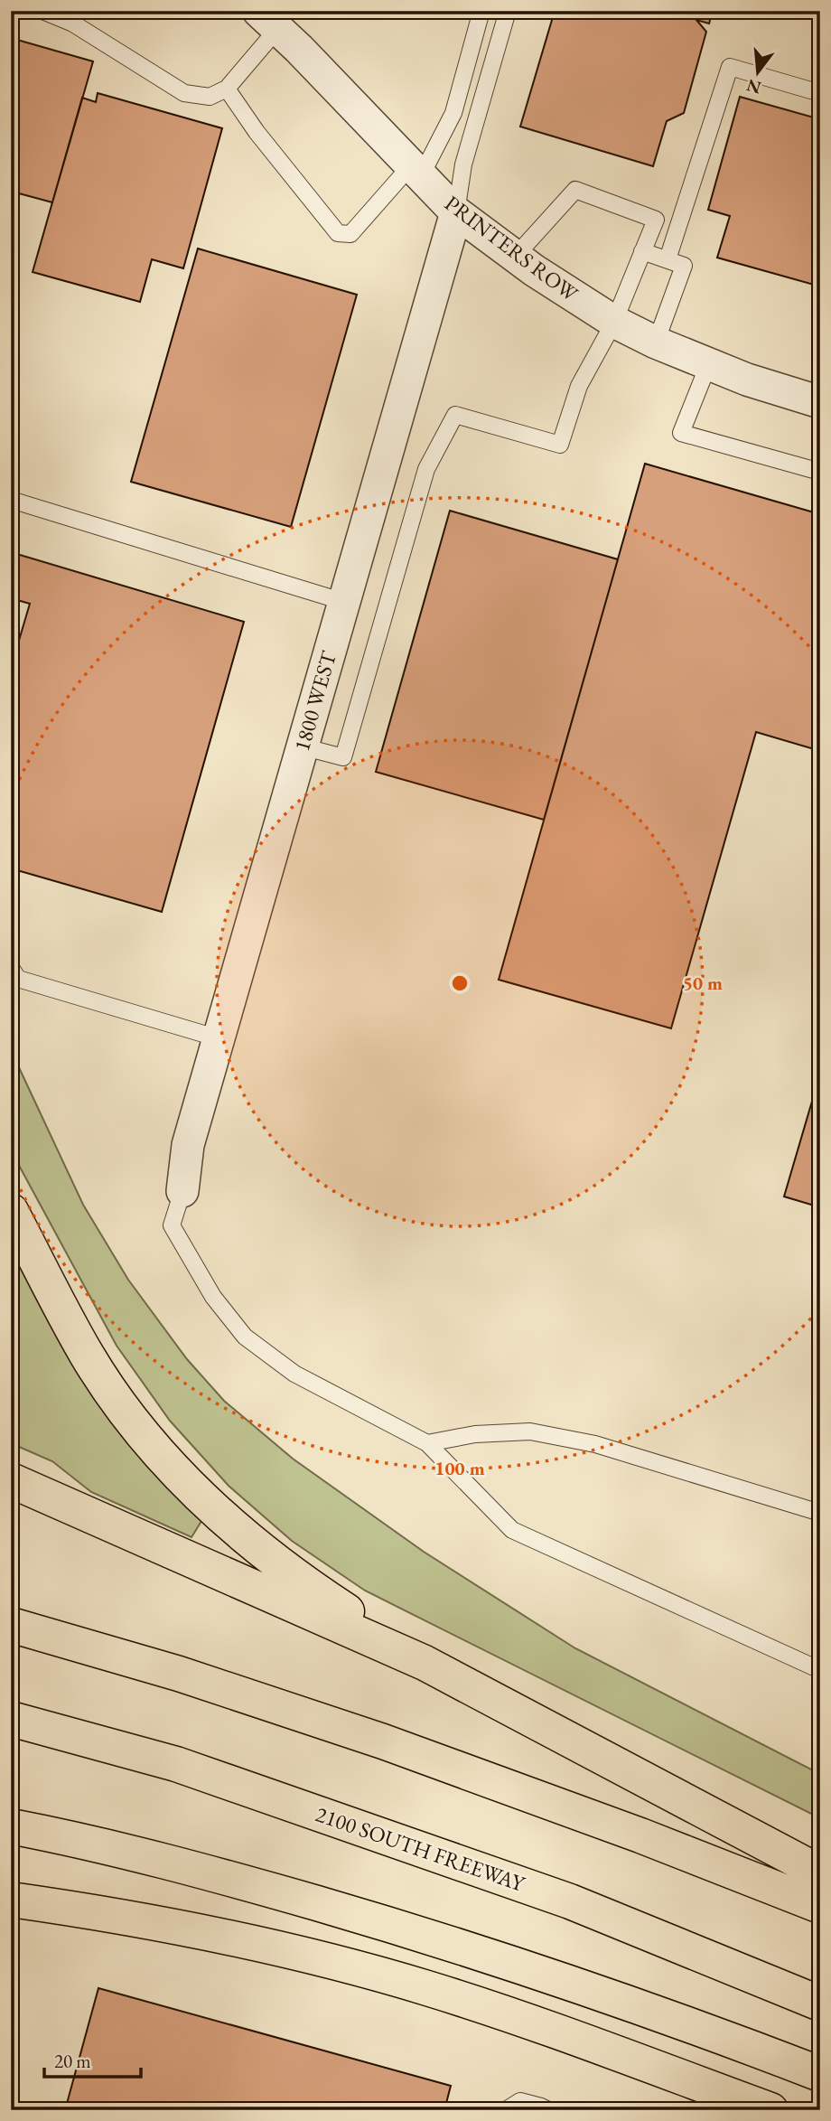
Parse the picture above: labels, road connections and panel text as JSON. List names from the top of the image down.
{
  "streets": {
    "highway": ["2100 SOUTH FREEWAY"],
    "street": ["PRINTERS ROW", "1800 WEST"]
  },
  "crossings": [
    ["PRINTERS ROW", "1800 WEST"]
  ],
  "scale_bar": "20 m",
  "north": "bottom",
  "rings": ["50 m", "100 m"]
}
